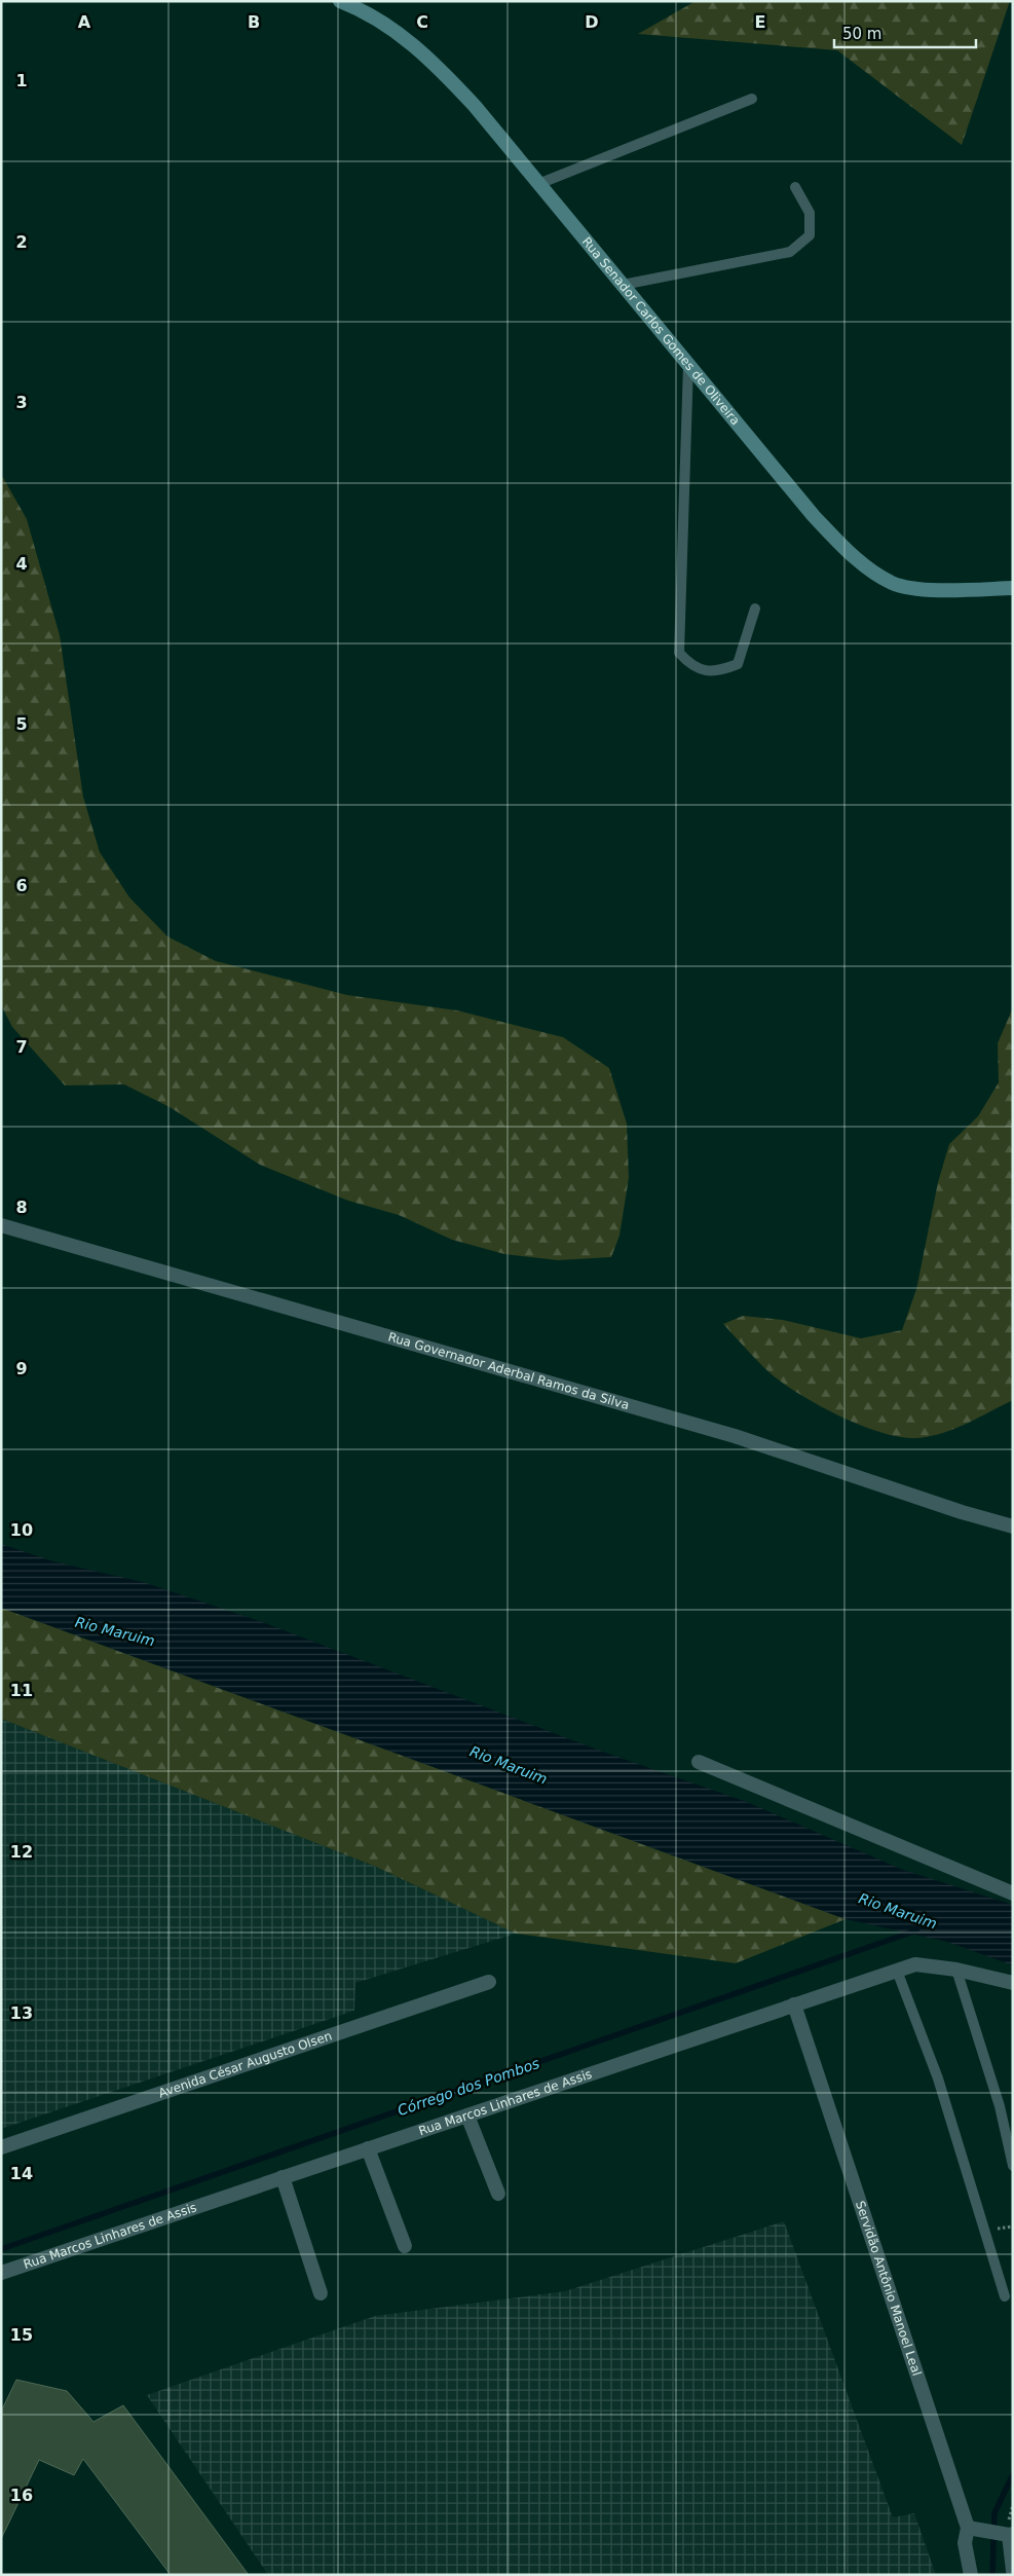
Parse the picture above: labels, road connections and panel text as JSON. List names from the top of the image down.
{
  "streets": {
    "main road": ["Rua Senador Carlos Gomes de Oliveira"],
    "street": [
      "Rua Governador Aderbal Ramos da Silva",
      "Avenida César Augusto Olsen",
      "Rua Marcos Linhares de Assis",
      "Servidão Antônio Manoel Leal"
    ]
  },
  "crossings": [
    ["Rua Marcos Linhares de Assis", "Servidão Antônio Manoel Leal"]
  ],
  "water": ["Rio Maruim", "Córrego dos Pombos"],
  "scale_bar": "50 m",
  "grid": {
    "columns": [
      "A",
      "B",
      "C",
      "D",
      "E"
    ],
    "rows": [
      "1",
      "2",
      "3",
      "4",
      "5",
      "6",
      "7",
      "8",
      "9",
      "10",
      "11",
      "12",
      "13",
      "14",
      "15",
      "16"
    ]
  }
}
